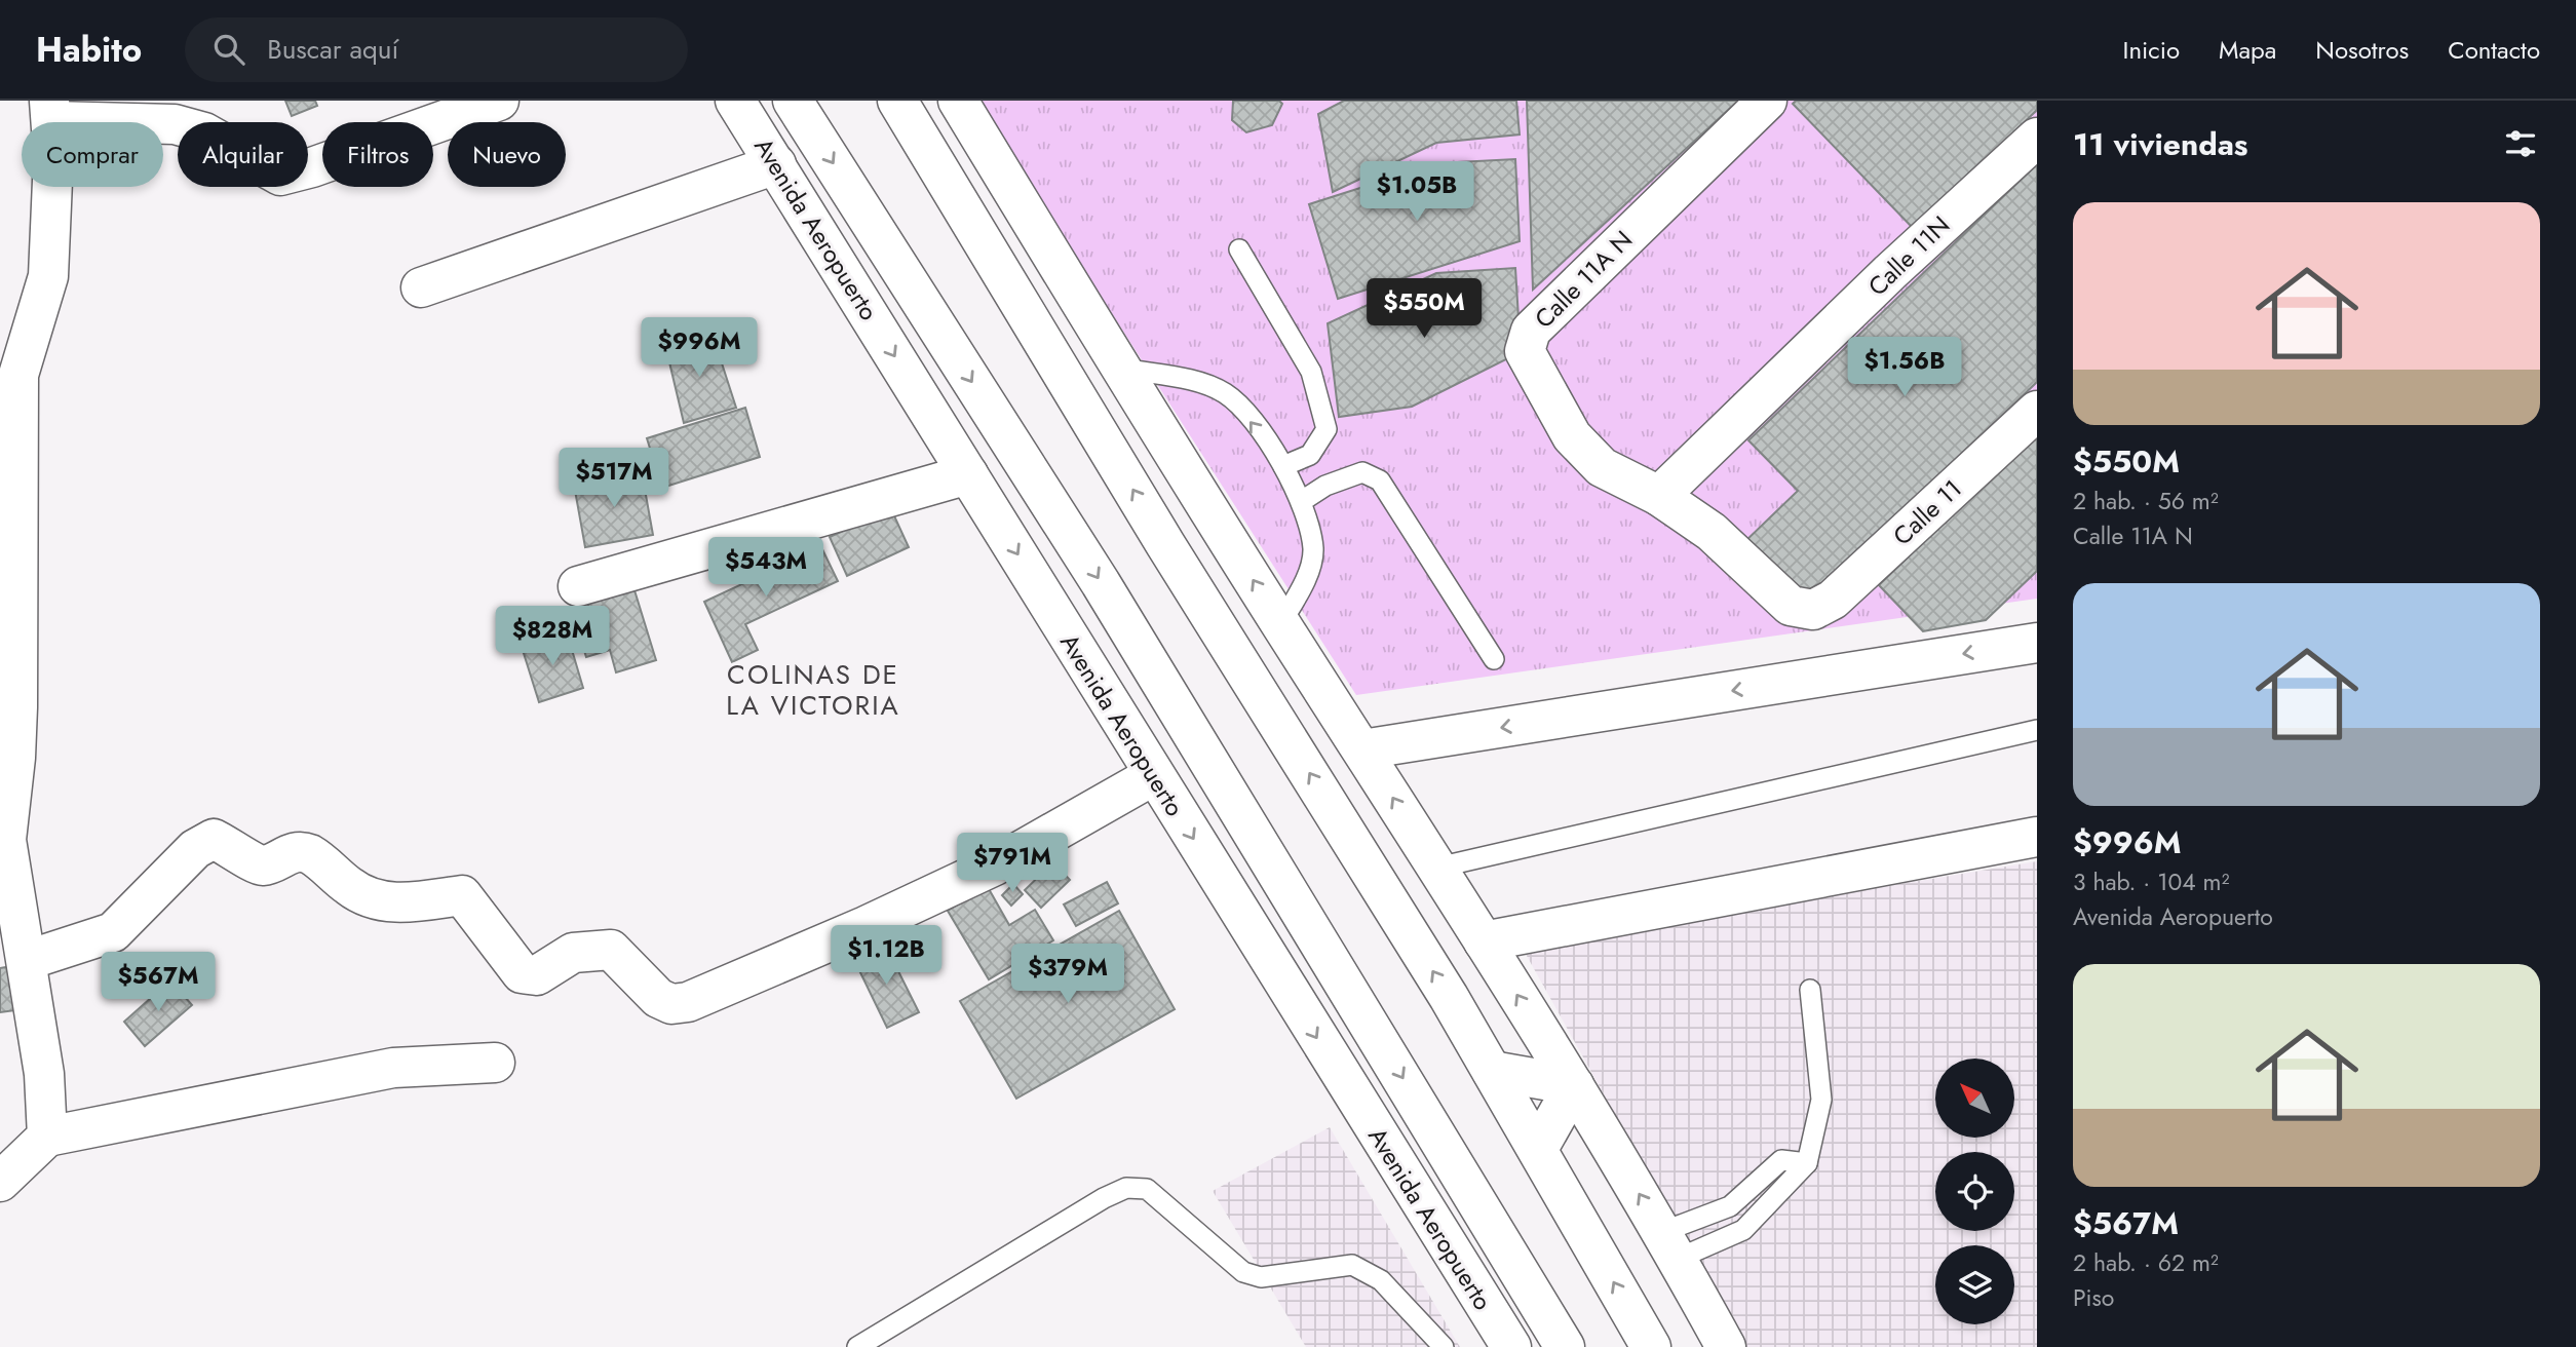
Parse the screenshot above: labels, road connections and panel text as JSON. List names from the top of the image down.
{
  "streets": {
    "street": [
      "Avenida Aeropuerto",
      "Calle 11N",
      "Calle 11A N",
      "Calle 11"
    ]
  },
  "crossings": [
    ["Calle 11N", "Calle 11A N"],
    ["Calle 11N", "Calle 11"],
    ["Calle 11A N", "Calle 11"]
  ],
  "districts": ["COLINAS DE LA VICTORIA"],
  "north": "top left",
  "page": {
    "header": "Habito",
    "search": "Buscar aquí",
    "nav": [
      "Inicio",
      "Mapa",
      "Nosotros",
      "Contacto"
    ],
    "heading": "11 viviendas",
    "chip": [
      "Comprar",
      "Alquilar",
      "Filtros",
      "Nuevo"
    ],
    "price": [
      "$1.05B",
      "$550M",
      "$996M",
      "$1.56B",
      "$517M",
      "$543M",
      "$828M",
      "$791M",
      "$1.12B",
      "$379M",
      "$567M"
    ],
    "list": [
      {
        "name": "$550M",
        "note": "2 hab. · 56 m² · Calle 11A N"
      },
      {
        "name": "$996M",
        "note": "3 hab. · 104 m² · Avenida Aeropuerto"
      },
      {
        "name": "$567M",
        "note": "2 hab. · 62 m² · Piso"
      }
    ]
  }
}
